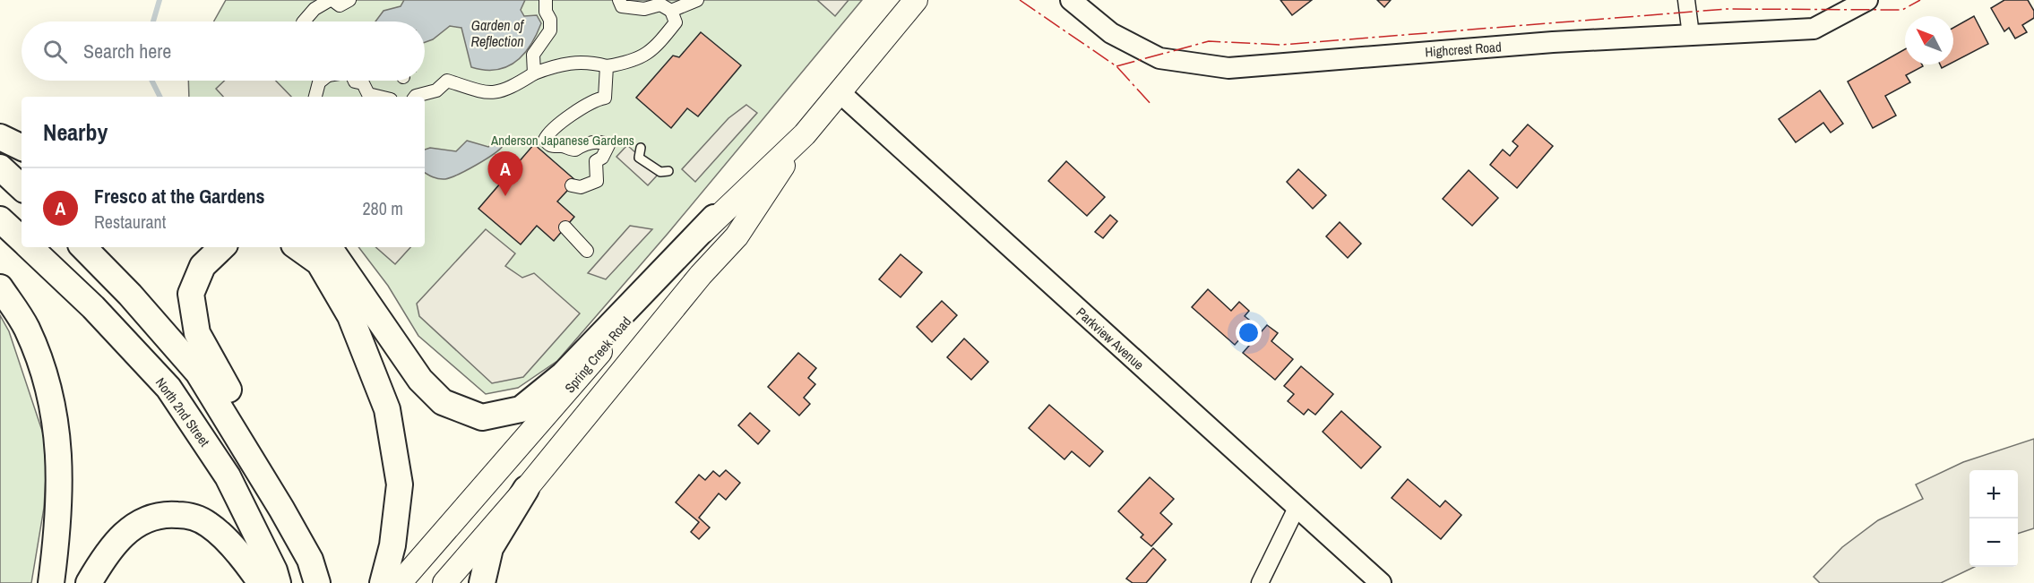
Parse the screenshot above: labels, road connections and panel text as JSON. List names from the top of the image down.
{
  "streets": {
    "main road": ["Spring Creek Road", "North 2nd Street"],
    "street": ["Highcrest Road", "Parkview Avenue"]
  },
  "crossings": [
    ["Parkview Avenue", "Spring Creek Road"]
  ],
  "water": ["Garden of Reflection"],
  "parks": ["Anderson Japanese Gardens"],
  "north": "top left",
  "page": {
    "search": "Search here",
    "heading": "Nearby",
    "pins": "A",
    "list": [
      {
        "mark": "A",
        "name": "Fresco at the Gardens",
        "note": "Restaurant",
        "value": "280 m"
      }
    ],
    "map_buttons": ["+", "−"]
  }
}
